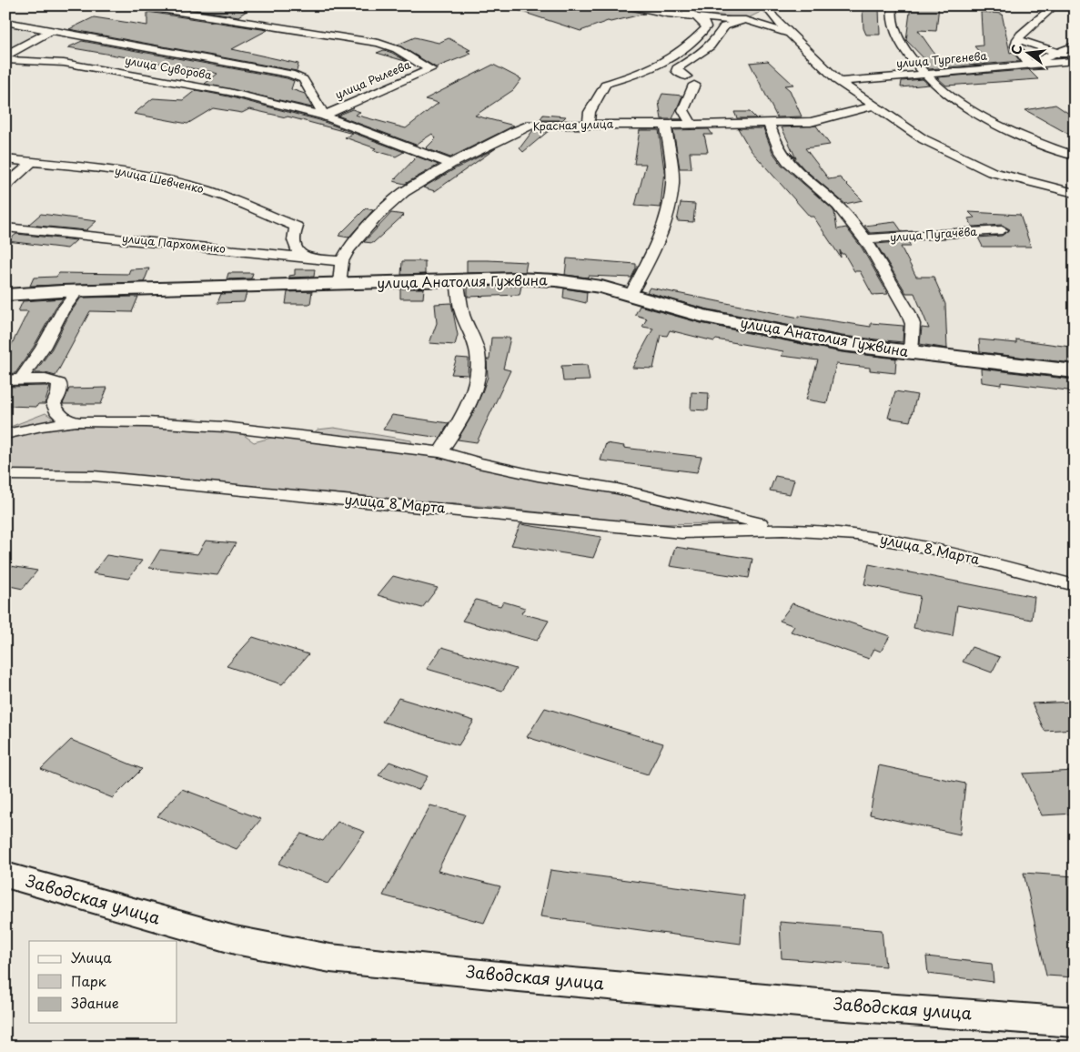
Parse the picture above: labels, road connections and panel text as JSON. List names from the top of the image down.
{
  "streets": {
    "street": [
      "улица Тургенева",
      "улица Суворова",
      "улица Рылеева",
      "Красная улица",
      "улица Шевченко",
      "улица Пугачёва",
      "улица Пархоменко",
      "улица Анатолия Гужвина",
      "улица 8 Марта",
      "Заводская улица"
    ]
  },
  "crossings": [
    ["улица Суворова", "улица Рылеева"],
    ["улица Суворова", "Красная улица"],
    ["Красная улица", "улица Пугачёва"],
    ["Красная улица", "улица Пархоменко"],
    ["Красная улица", "улица Анатолия Гужвина"],
    ["улица Шевченко", "улица Пархоменко"],
    ["улица Пугачёва", "улица Анатолия Гужвина"]
  ],
  "legend": ["Улица", "Парк", "Здание"],
  "north": "left"
}
